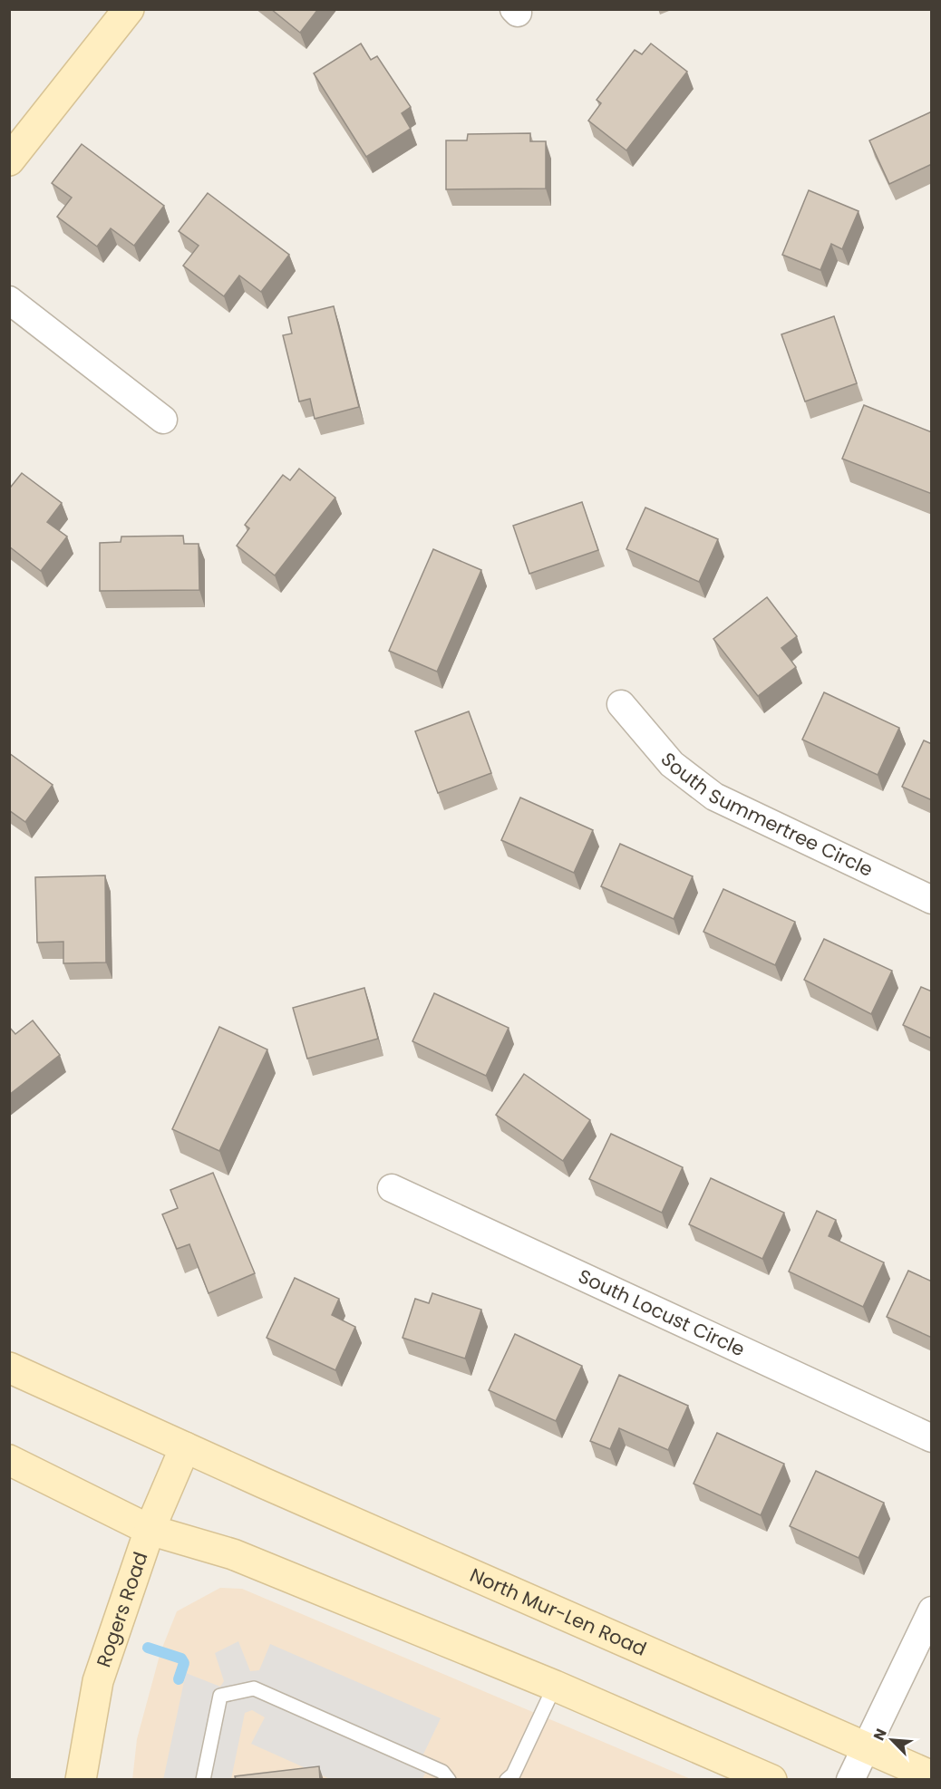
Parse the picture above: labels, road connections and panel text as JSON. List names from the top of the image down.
{
  "streets": {
    "main road": ["Rogers Road", "North Mur-Len Road"],
    "street": ["South Summertree Circle", "South Locust Circle"]
  },
  "crossings": [
    ["Rogers Road", "North Mur-Len Road"]
  ],
  "north": "top left"
}
